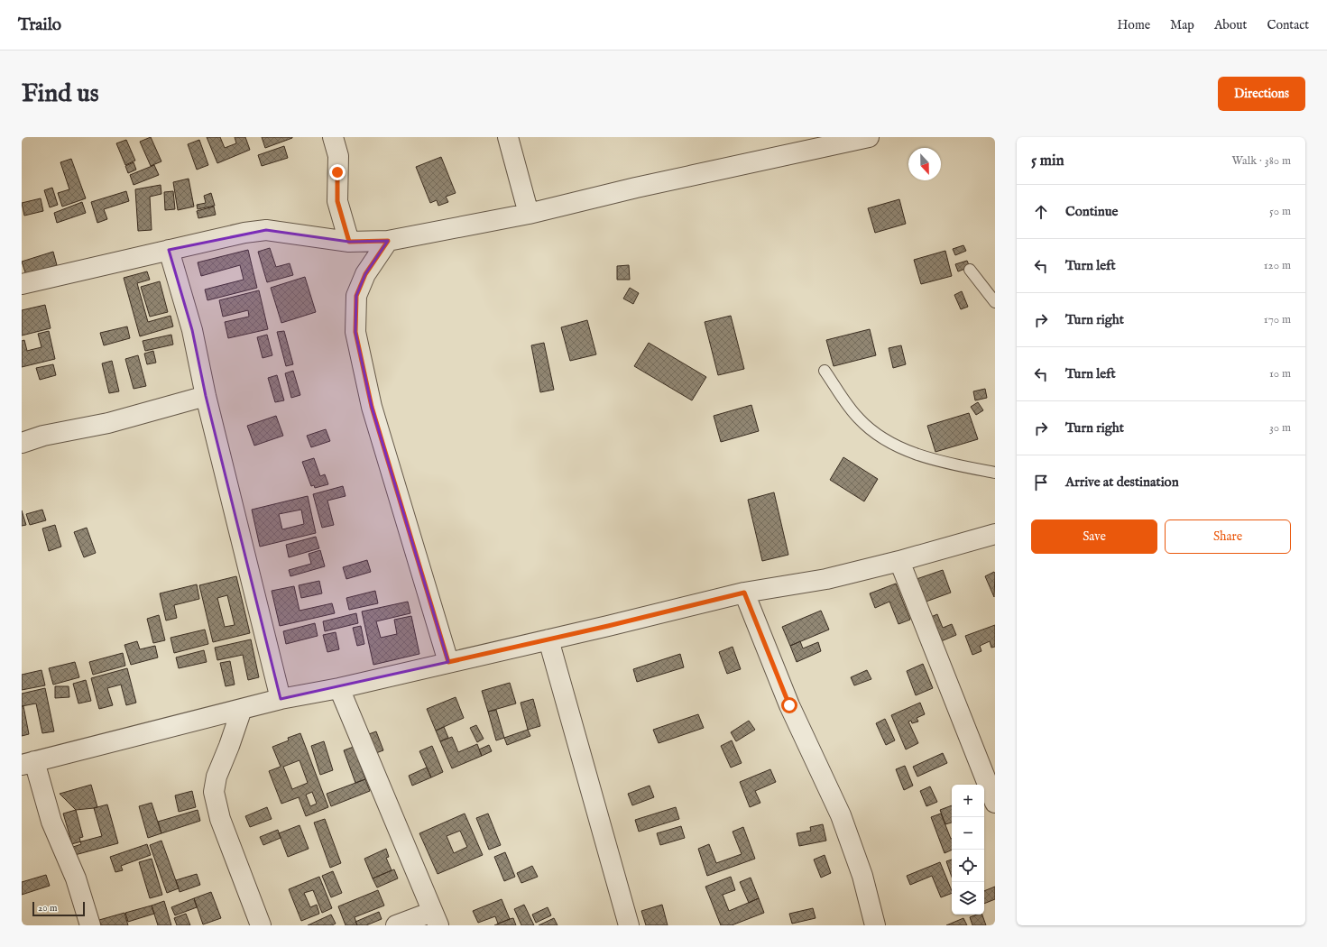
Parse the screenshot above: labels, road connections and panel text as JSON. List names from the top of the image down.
{
  "scale_bar": "20 m",
  "north": "bottom",
  "page": {
    "header": "Trailo",
    "nav": [
      "Home",
      "Map",
      "About",
      "Contact"
    ],
    "buttons": [
      "Directions",
      ["Save", "Share"]
    ],
    "title": "Find us",
    "heading": ["5 min", "Walk · 380 m"],
    "list": [
      ["Continue", "50 m"],
      ["Turn left", "120 m"],
      ["Turn right", "170 m"],
      ["Turn left", "10 m"],
      ["Turn right", "30 m"],
      "Arrive at destination"
    ],
    "map_buttons": ["+", "−"],
    "scale": "20 m"
  }
}
